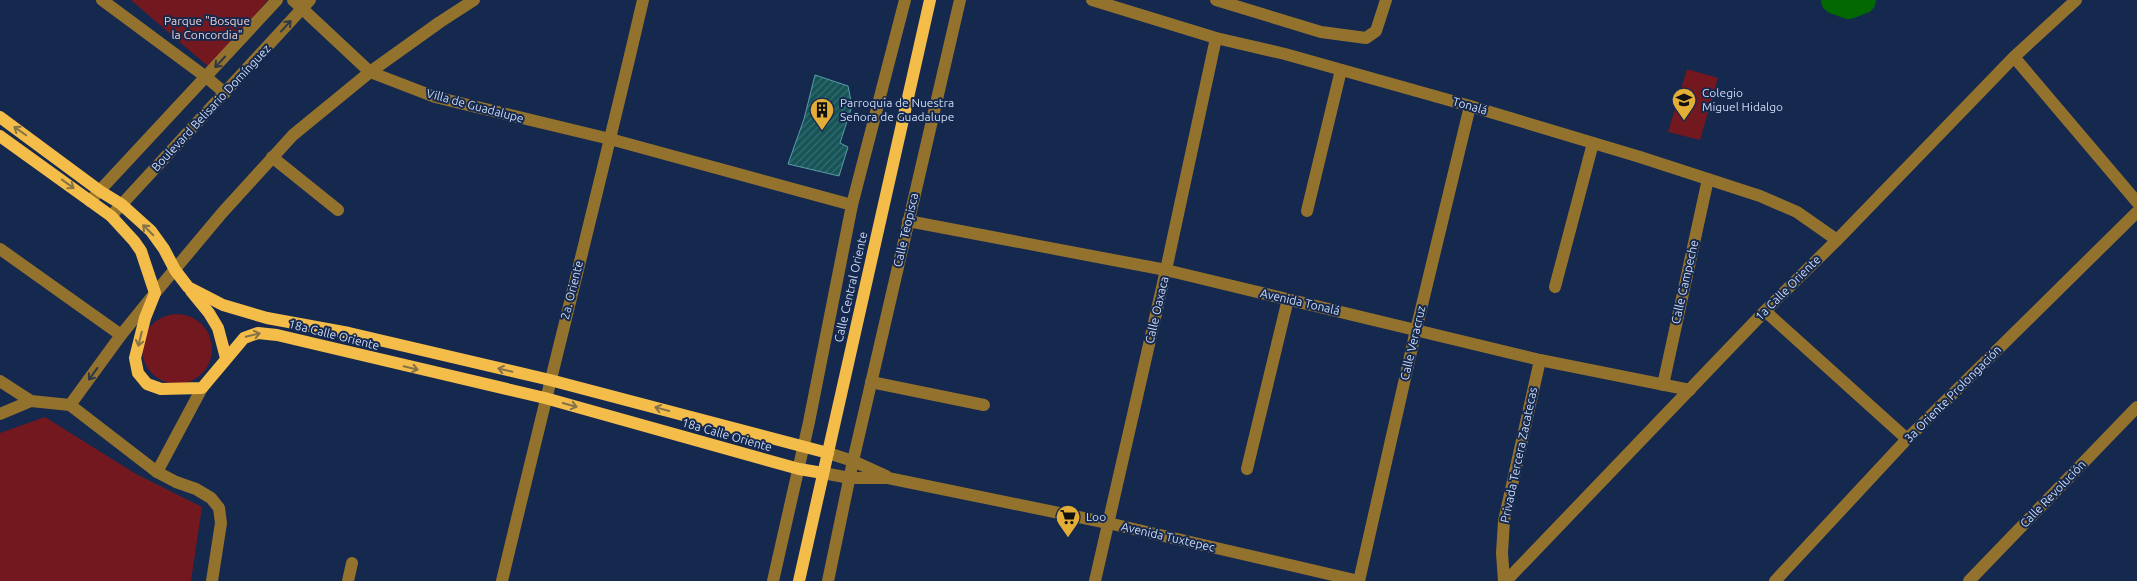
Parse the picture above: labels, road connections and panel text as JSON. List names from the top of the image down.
{
  "streets": {
    "main road": ["Calle Central Oriente", "18a Calle Oriente"],
    "street": [
      "Villa de Guadalupe",
      "Tonalá",
      "Boulevard Belisario Domínguez",
      "Calle Teopisca",
      "Calle Campeche",
      "1a Calle Oriente",
      "2a. Oriente",
      "Avenida Tonalá",
      "Calle Oaxaca",
      "Calle Veracruz",
      "3a Oriente Prolongación",
      "Privada Tercera Zacatecas",
      "Calle Revolución",
      "Avenida Tuxtepec"
    ]
  },
  "crossings": [
    ["Villa de Guadalupe", "2a. Oriente"],
    ["Tonalá", "Calle Campeche"],
    ["Tonalá", "1a Calle Oriente"],
    ["Tonalá", "Calle Oaxaca"],
    ["Tonalá", "Calle Veracruz"],
    ["Boulevard Belisario Domínguez", "18a Calle Oriente"],
    ["Calle Teopisca", "Avenida Tonalá"],
    ["Calle Teopisca", "18a Calle Oriente"],
    ["Calle Teopisca", "Avenida Tuxtepec"],
    ["Calle Campeche", "Avenida Tonalá"],
    ["Calle Central Oriente", "18a Calle Oriente"],
    ["1a Calle Oriente", "Avenida Tonalá"],
    ["1a Calle Oriente", "Privada Tercera Zacatecas"],
    ["2a. Oriente", "18a Calle Oriente"],
    ["Avenida Tonalá", "Calle Oaxaca"],
    ["Avenida Tonalá", "Calle Veracruz"],
    ["Avenida Tonalá", "Privada Tercera Zacatecas"],
    ["Calle Oaxaca", "Avenida Tuxtepec"],
    ["18a Calle Oriente", "Avenida Tuxtepec"],
    ["Calle Veracruz", "Avenida Tuxtepec"]
  ],
  "parks": ["Parque \"Bosque la Concordia\""],
  "places": {
    "school or university": ["Colegio Miguel Hidalgo"],
    "building": ["Parroquia de Nuestra Señora de Guadalupe"],
    "supermarket": ["Loo"]
  }
}
